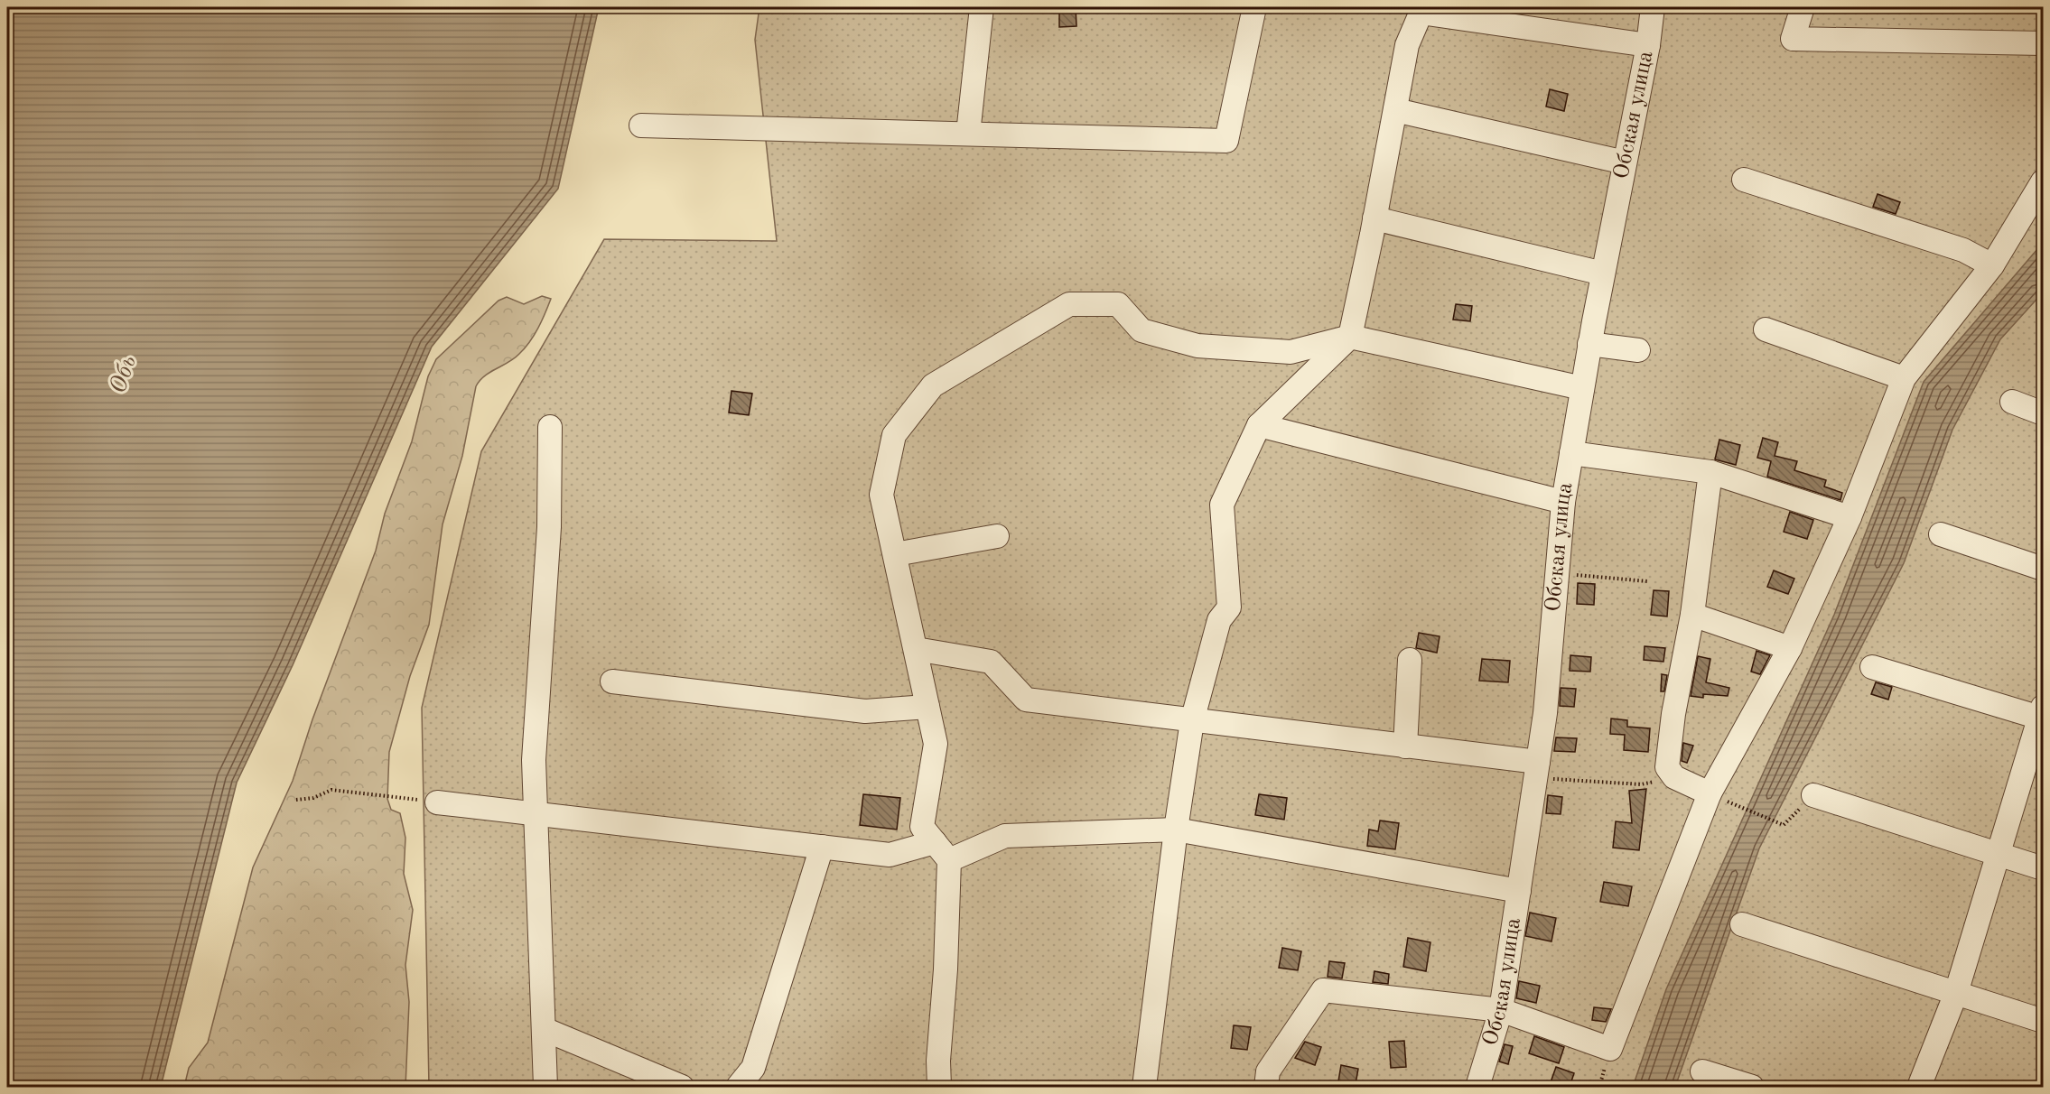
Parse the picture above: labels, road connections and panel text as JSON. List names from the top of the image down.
{
  "streets": {
    "street": ["Обская улица"]
  },
  "water": ["Обь"]
}
